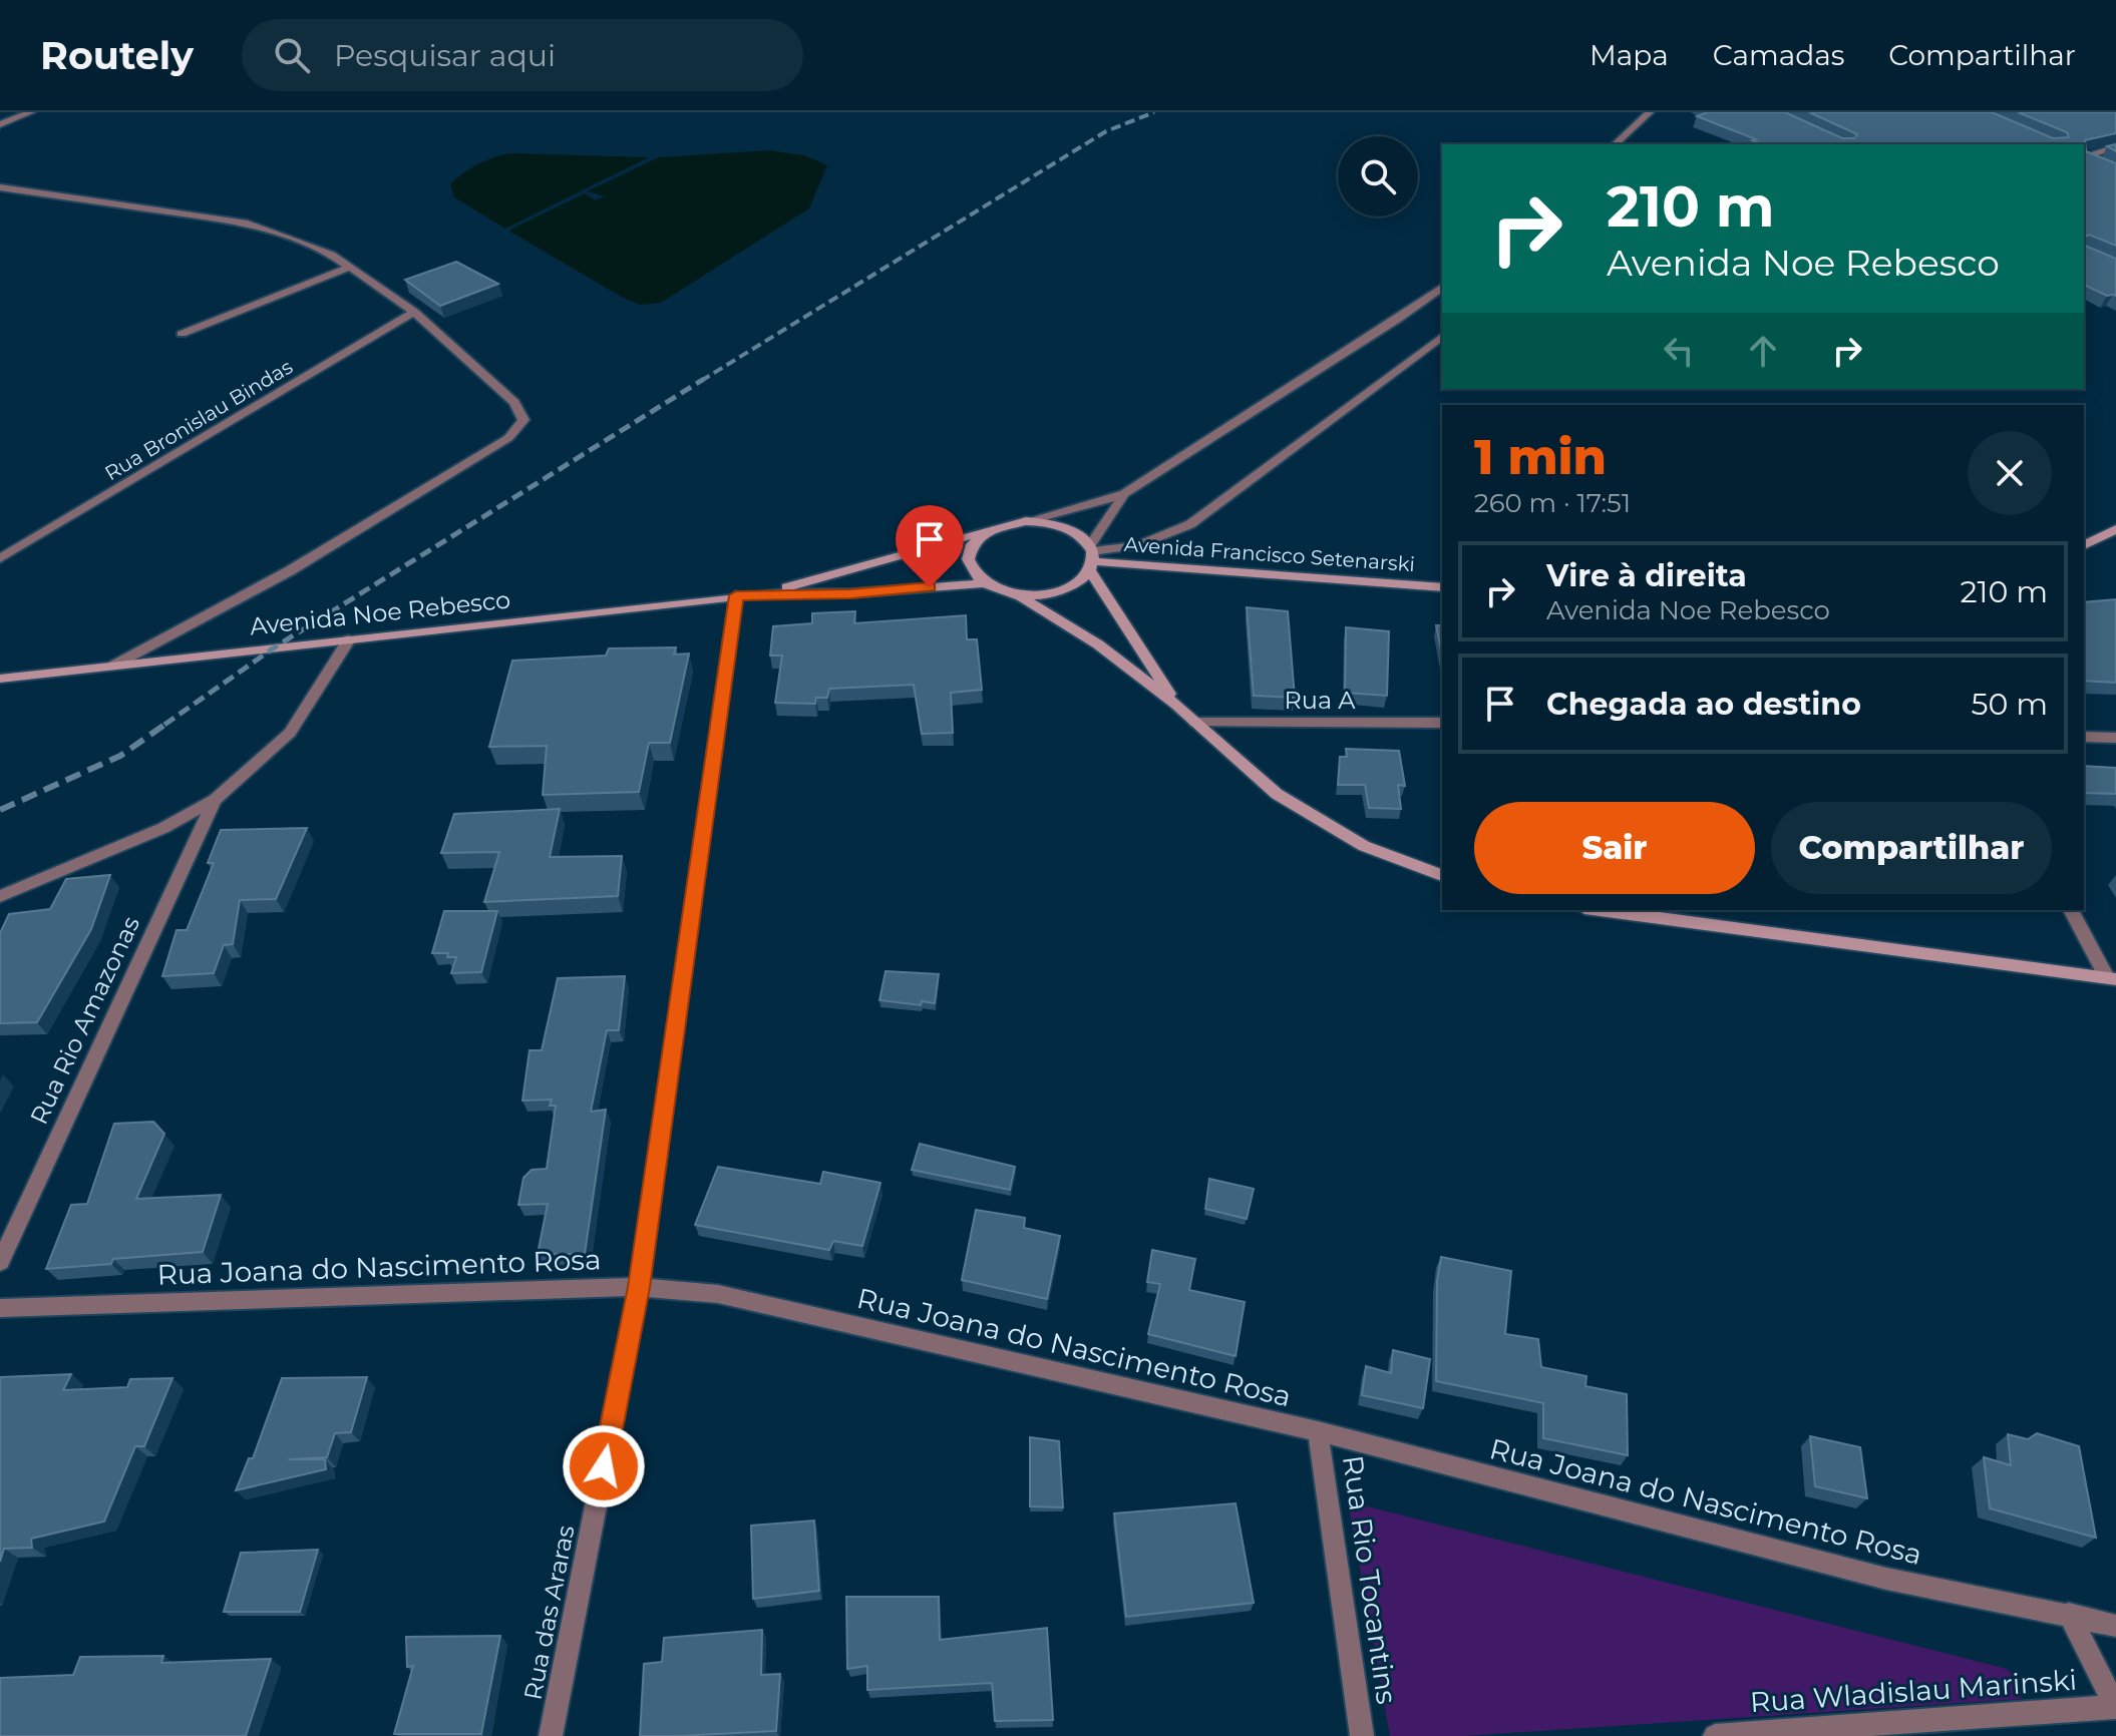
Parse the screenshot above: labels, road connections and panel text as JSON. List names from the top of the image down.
{
  "streets": {
    "main road": ["Avenida Francisco Setenarski", "Avenida Noe Rebesco"],
    "street": [
      "Rua Bronislau Bindas",
      "Rua A",
      "Rua Rio Amazonas",
      "Rua Joana do Nascimento Rosa",
      "Rua Rio Tocantins",
      "Rua das Araras",
      "Rua Wladislau Marinski"
    ]
  },
  "crossings": [
    ["Avenida Francisco Setenarski", "Avenida Noe Rebesco"],
    ["Avenida Noe Rebesco", "Rua das Araras"],
    ["Rua Joana do Nascimento Rosa", "Rua Rio Tocantins"],
    ["Rua Joana do Nascimento Rosa", "Rua das Araras"]
  ],
  "page": {
    "header": "Routely",
    "search": "Pesquisar aqui",
    "nav": ["Mapa", "Camadas", "Compartilhar"],
    "turn": ["210 m", "Avenida Noe Rebesco"],
    "heading": ["1 min", "260 m · 17:51"],
    "list": [
      {
        "name": "Vire à direita",
        "note": "Avenida Noe Rebesco",
        "value": "210 m"
      },
      {
        "name": "Chegada ao destino",
        "value": "50 m"
      }
    ],
    "buttons": ["Sair", "Compartilhar"]
  }
}
